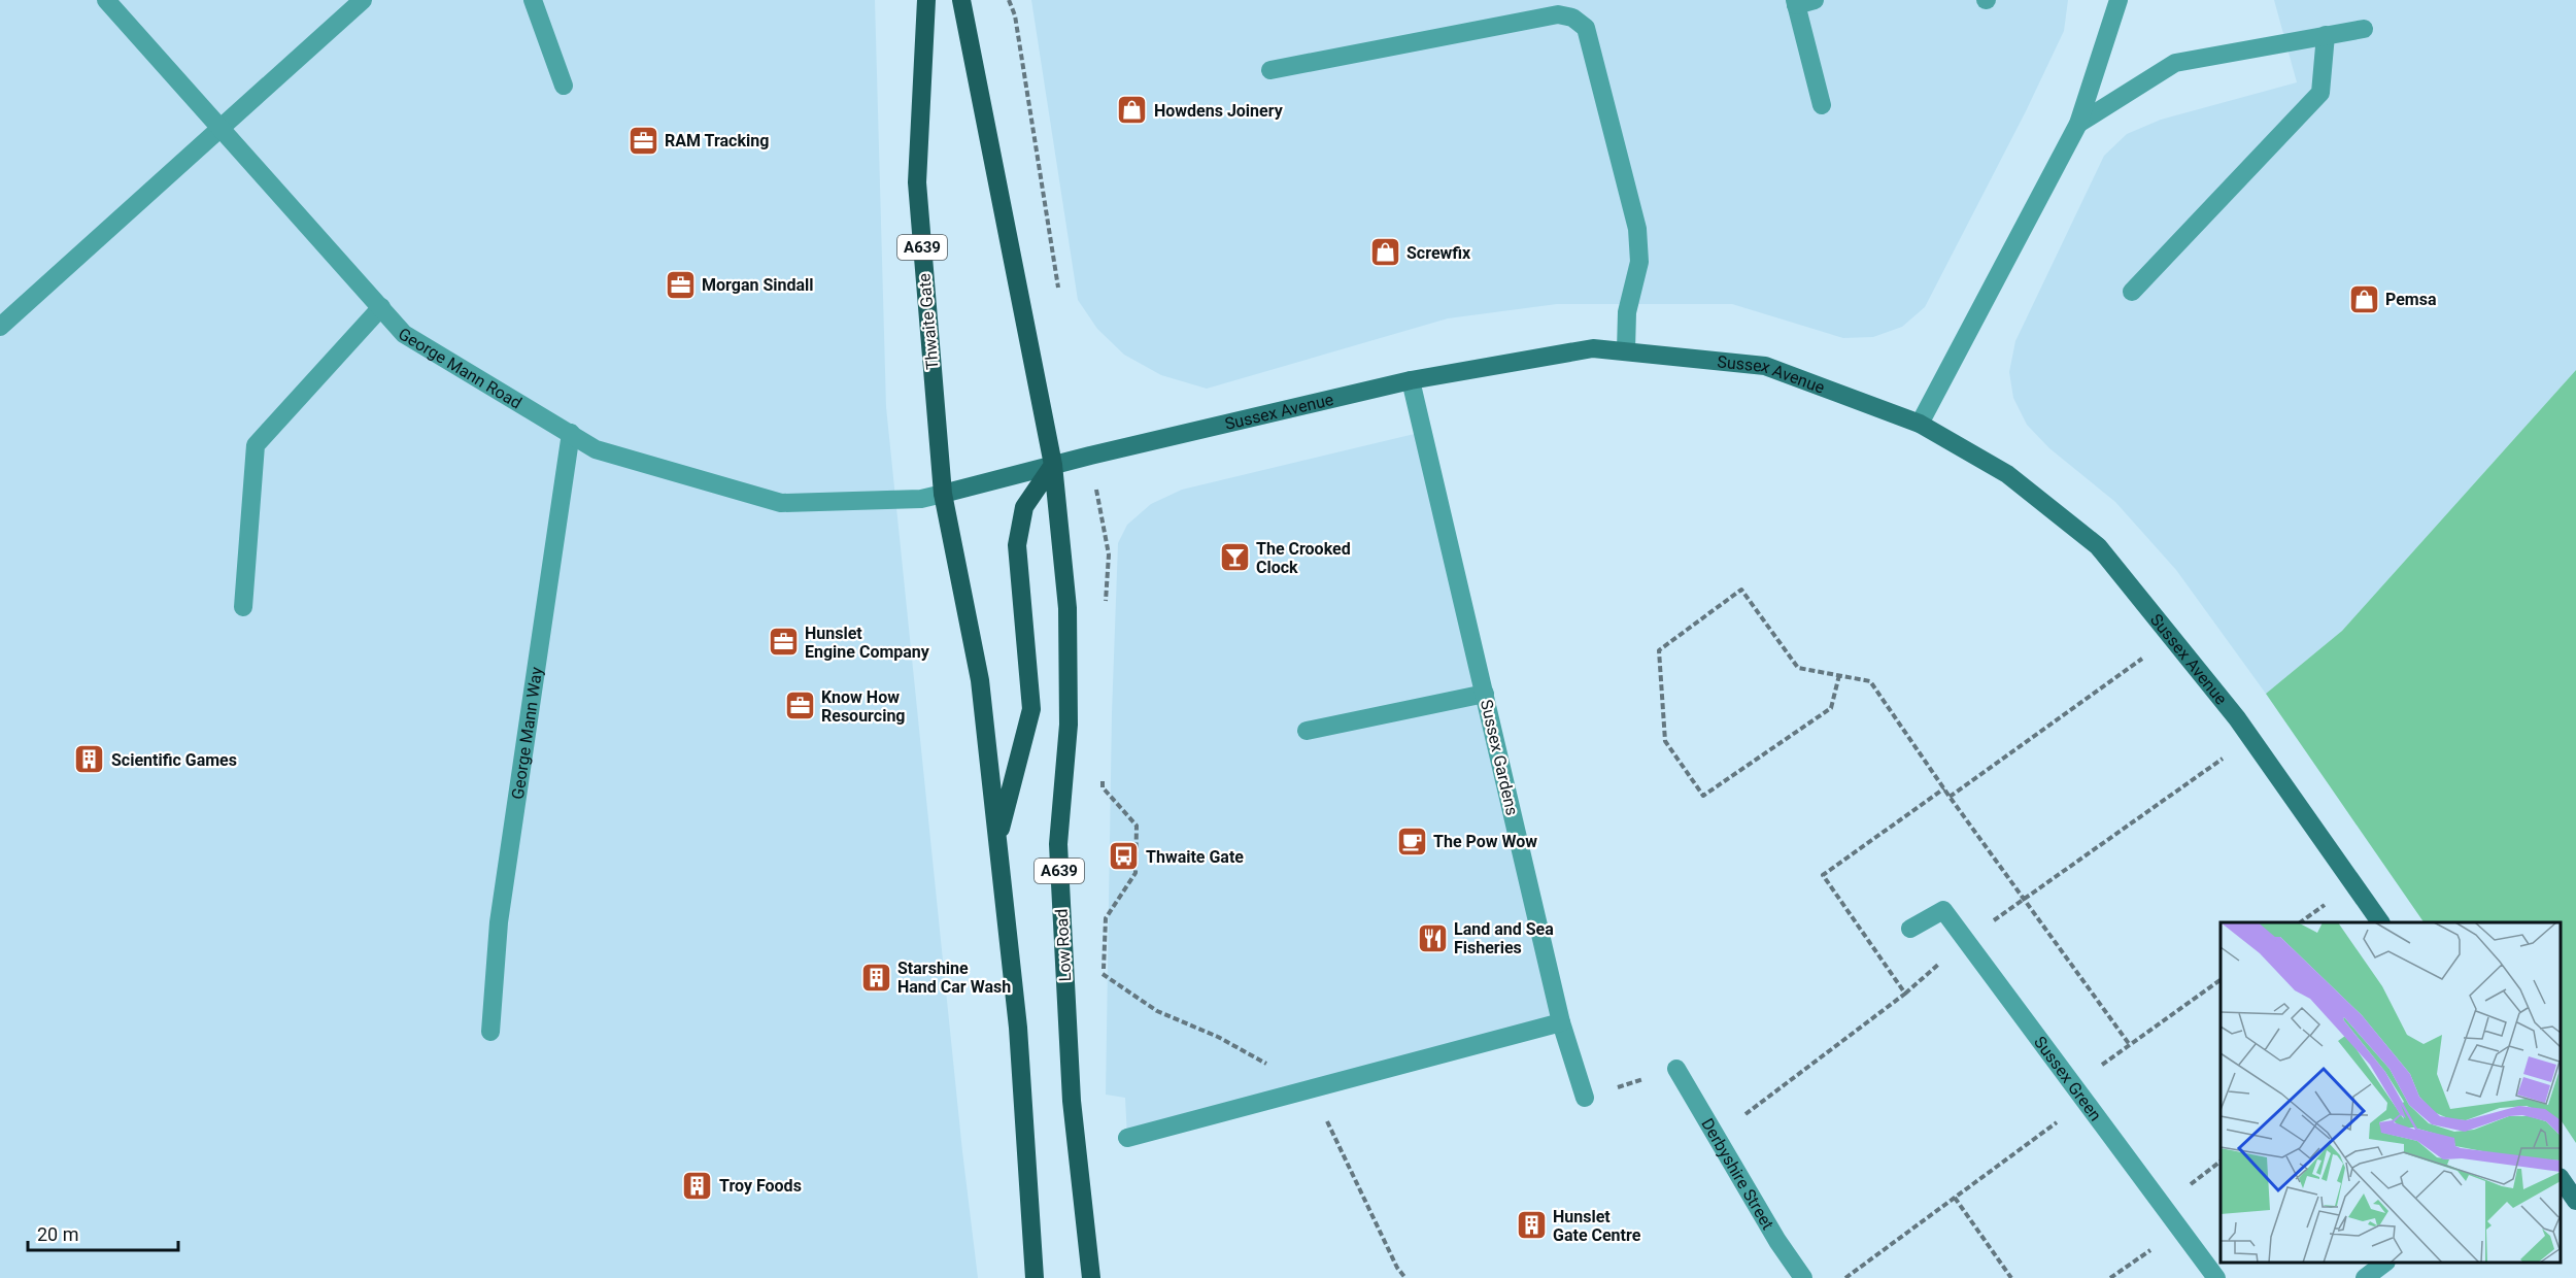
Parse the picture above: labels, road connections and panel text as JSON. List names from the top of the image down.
{
  "streets": {
    "main road": ["A639", "Thwaite Gate", "Low Road"],
    "street": [
      "George Mann Road",
      "Sussex Avenue",
      "George Mann Way",
      "Sussex Gardens",
      "Sussex Green",
      "Derbyshire Street"
    ]
  },
  "crossings": [
    ["A639", "Thwaite Gate"],
    ["A639", "George Mann Road"],
    ["A639", "Sussex Avenue"],
    ["A639", "Low Road"],
    ["Thwaite Gate", "George Mann Road"],
    ["Thwaite Gate", "Sussex Avenue"],
    ["George Mann Road", "Sussex Avenue"],
    ["George Mann Road", "George Mann Way"],
    ["Sussex Avenue", "Sussex Gardens"],
    ["Sussex Avenue", "Low Road"]
  ],
  "places": {
    "shop": ["Howdens Joinery", "Screwfix", "Pemsa"],
    "office": [
      "RAM Tracking",
      "Morgan Sindall",
      "Hunslet Engine Company",
      "Know How Resourcing"
    ],
    "bar": ["The Crooked Clock"],
    "building": [
      "Scientific Games",
      "Starshine Hand Car Wash",
      "Troy Foods",
      "Hunslet Gate Centre"
    ],
    "cafe": ["The Pow Wow"],
    "bus stop": ["Thwaite Gate"],
    "restaurant": ["Land and Sea Fisheries"]
  },
  "scale_bar": "20 m"
}
